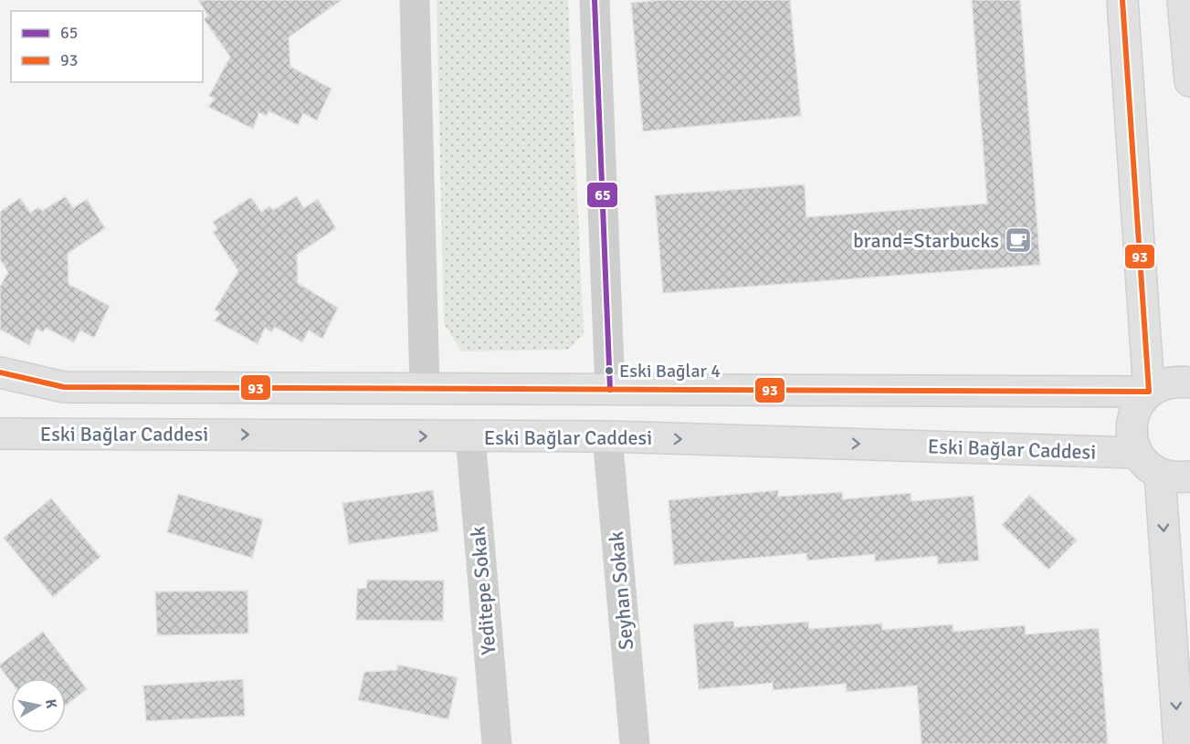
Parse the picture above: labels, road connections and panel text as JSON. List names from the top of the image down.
{
  "streets": {
    "main road": ["Eski Bağlar Caddesi"],
    "street": ["Yeditepe Sokak", "Seyhan Sokak"]
  },
  "crossings": [
    ["Eski Bağlar Caddesi", "Yeditepe Sokak"],
    ["Eski Bağlar Caddesi", "Seyhan Sokak"]
  ],
  "places": {
    "cafe": ["brand=Starbucks"],
    "other": ["Eski Bağlar 4"]
  },
  "lines": ["transit line 65", "transit line 93"],
  "legend": ["65", "93"],
  "north": "right"
}
